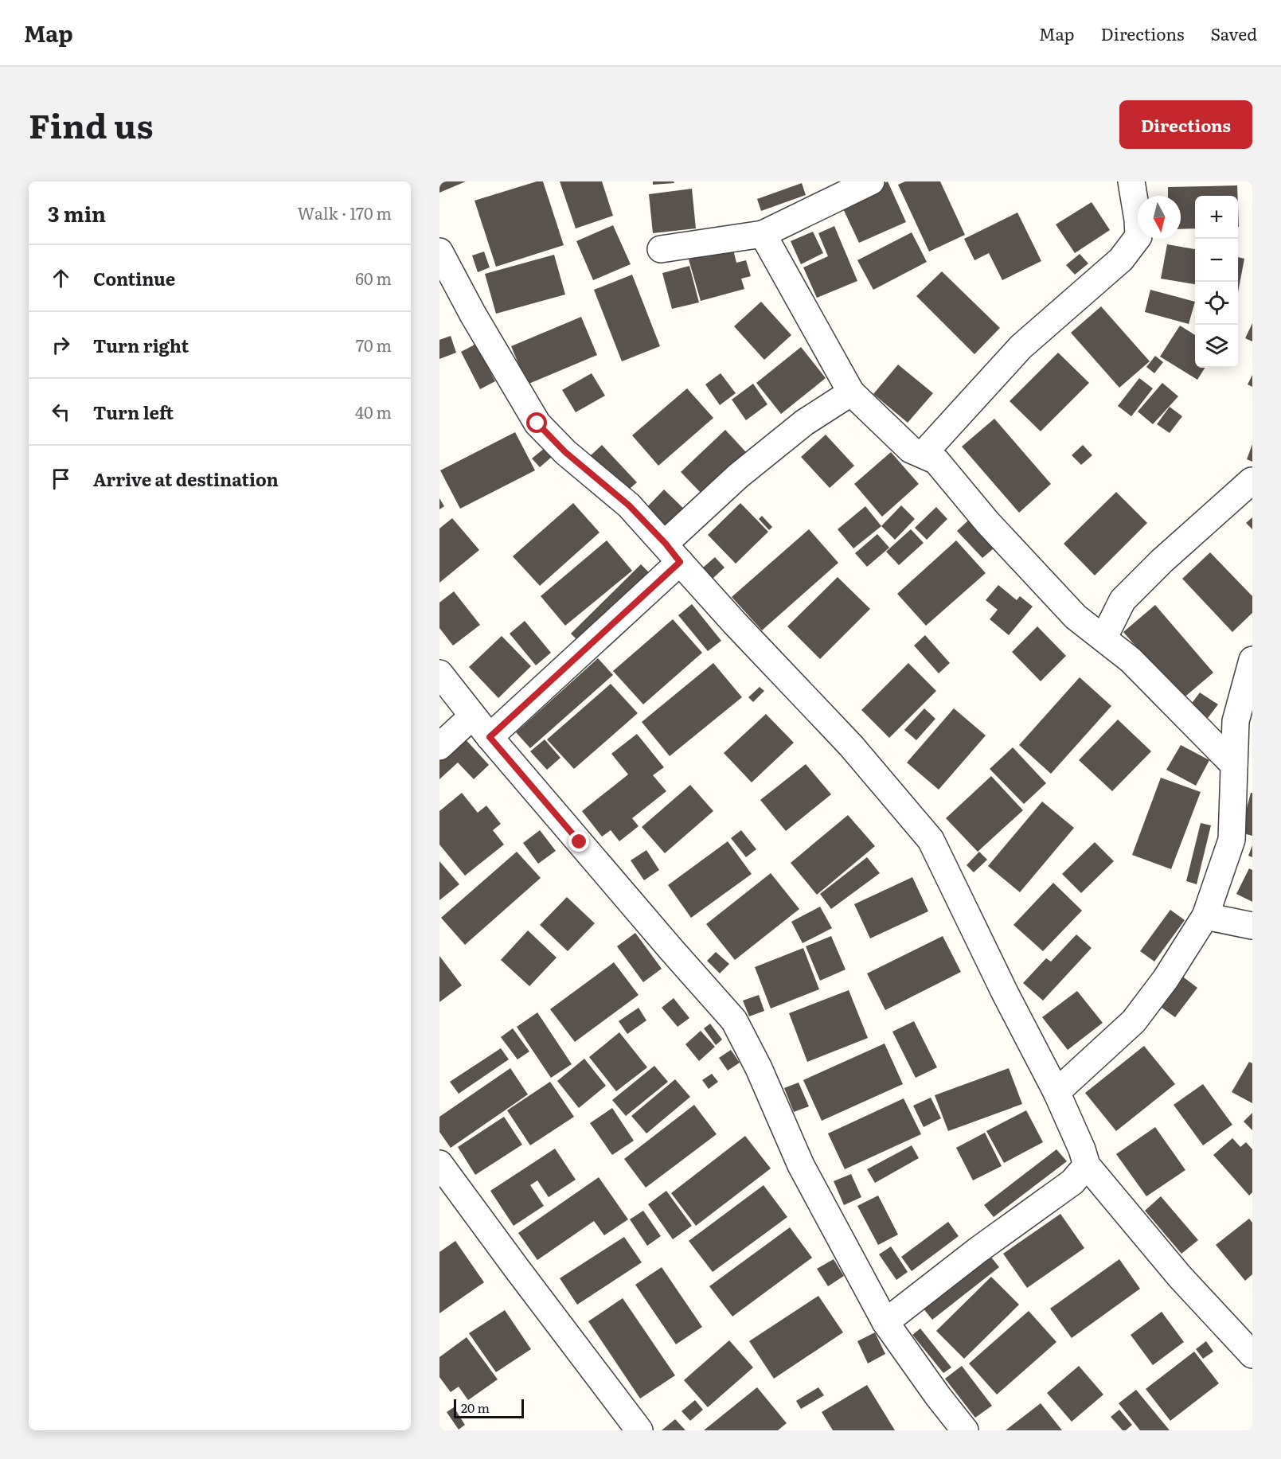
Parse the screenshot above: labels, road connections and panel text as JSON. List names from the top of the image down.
{
  "scale_bar": "20 m",
  "north": "bottom",
  "page": {
    "header": "Map",
    "nav": ["Map", "Directions", "Saved"],
    "title": "Find us",
    "buttons": "Directions",
    "heading": ["3 min", "Walk · 170 m"],
    "map_buttons": ["+", "−"],
    "list": [
      ["Continue", "60 m"],
      ["Turn right", "70 m"],
      ["Turn left", "40 m"],
      "Arrive at destination"
    ],
    "scale": "20 m"
  }
}
